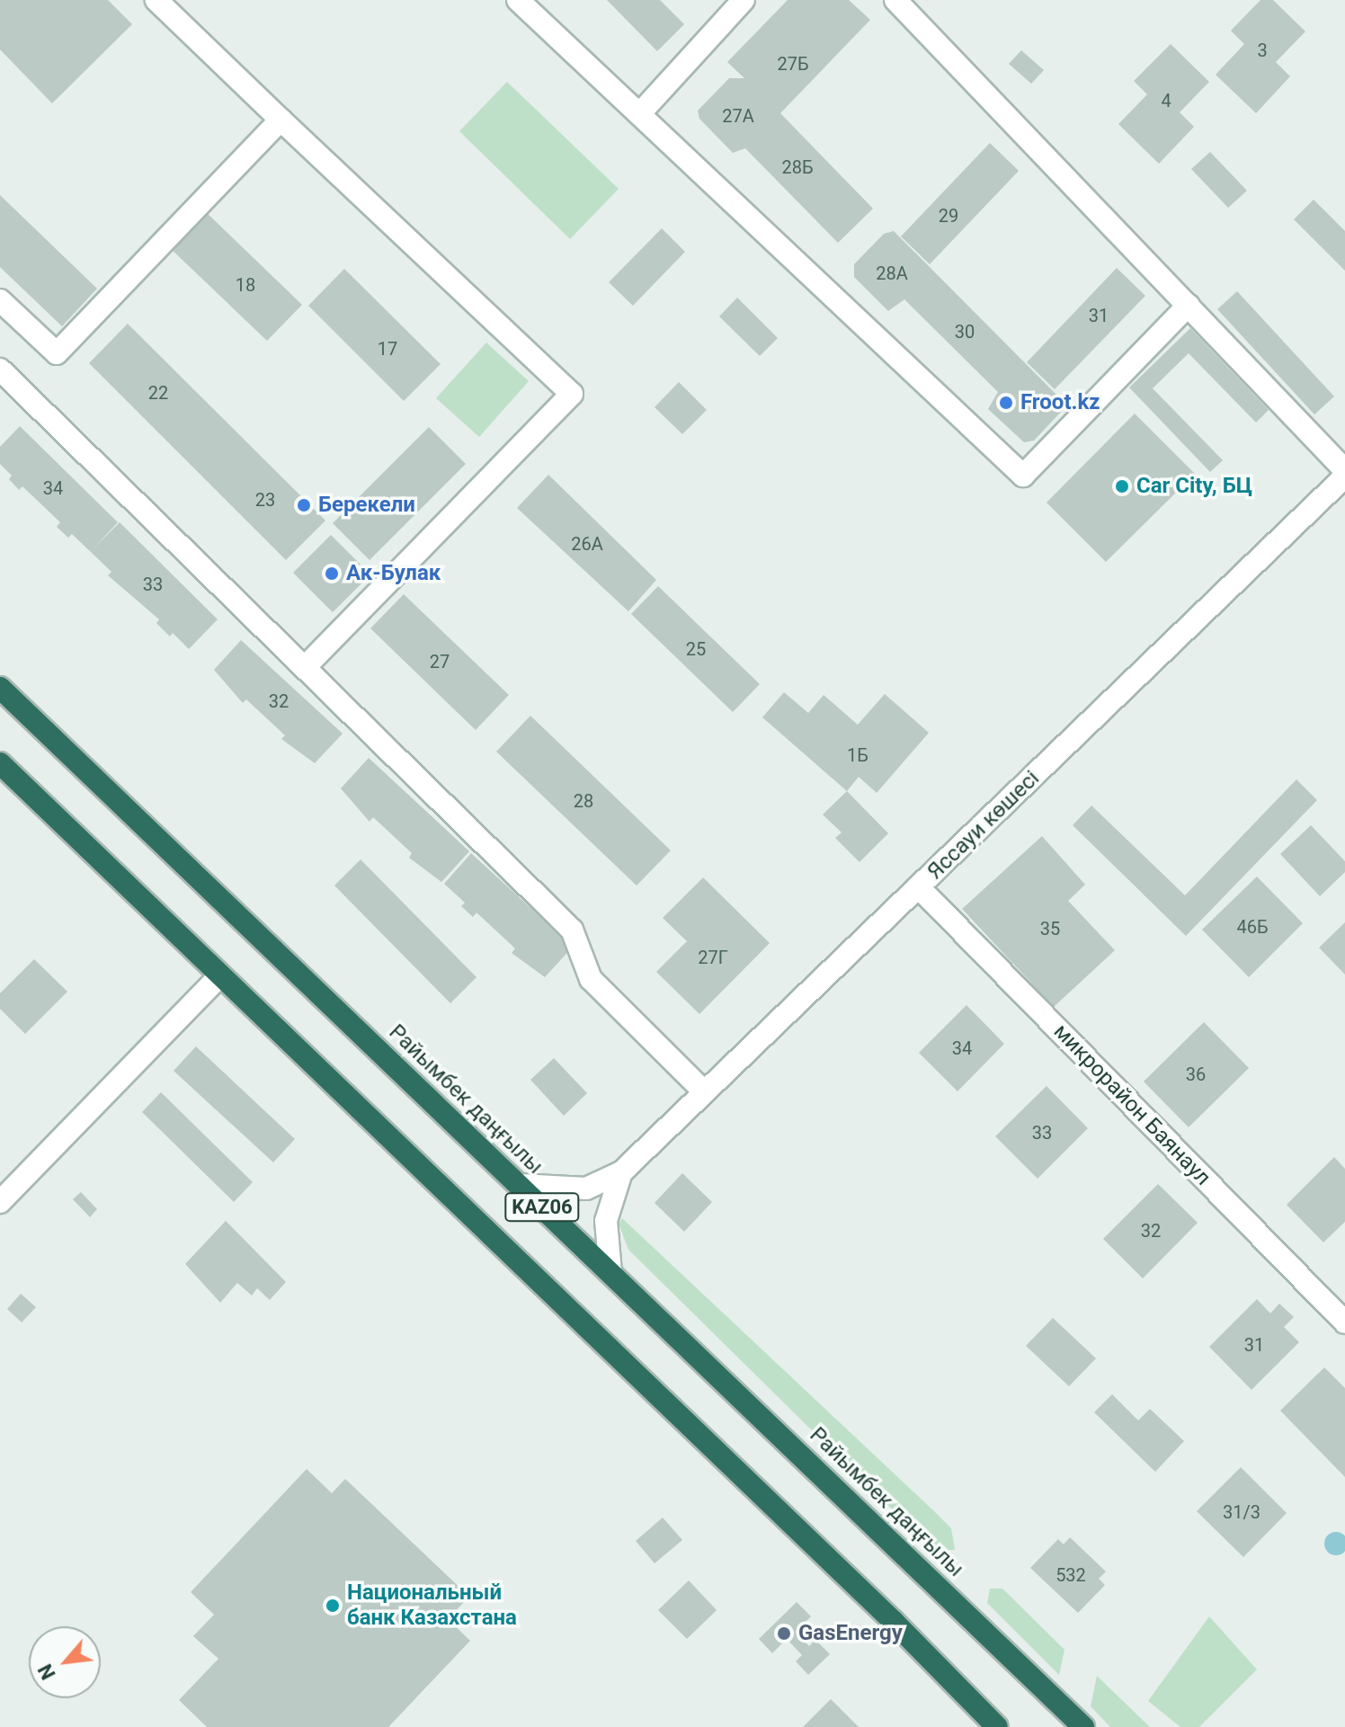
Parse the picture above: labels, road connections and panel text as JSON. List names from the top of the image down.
{
  "streets": {
    "highway": ["Райымбек даңғылы", "KАZ06"],
    "street": ["Яссауи көшесі", "микрорайон Баянаул"]
  },
  "crossings": [
    ["Яссауи көшесі", "микрорайон Баянаул"]
  ],
  "places": [
    "Froot.kz",
    "Car City, БЦ",
    "Берекели",
    "Ак-Булак",
    "Национальный банк Казахстана",
    "GasEnergy"
  ],
  "house_numbers": [
    "3",
    "27Б",
    "4",
    "27А",
    "28Б",
    "29",
    "28А",
    "18",
    "31",
    "30",
    "17",
    "22",
    "34",
    "23",
    "26А",
    "33",
    "25",
    "27",
    "32",
    "1Б",
    "28",
    "46Б",
    "35",
    "27Г",
    "34",
    "36",
    "33",
    "32",
    "31",
    "31/3",
    "532"
  ],
  "north": "bottom left"
}
